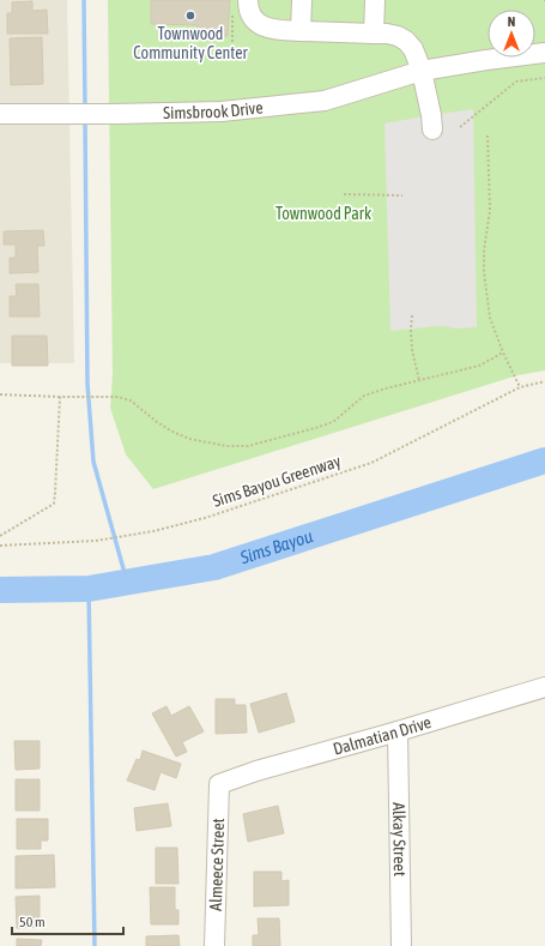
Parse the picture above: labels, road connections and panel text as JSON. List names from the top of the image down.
{
  "streets": {
    "street": [
      "Simsbrook Drive",
      "Dalmatian Drive",
      "Alkay Street",
      "Almeece Street"
    ],
    "path": ["Sims Bayou Greenway"]
  },
  "crossings": [
    ["Dalmatian Drive", "Alkay Street"],
    ["Dalmatian Drive", "Almeece Street"]
  ],
  "water": ["Sims Bayou"],
  "parks": ["Townwood Park"],
  "places": ["Townwood Community Center"],
  "scale_bar": "50 m",
  "north": "top"
}
